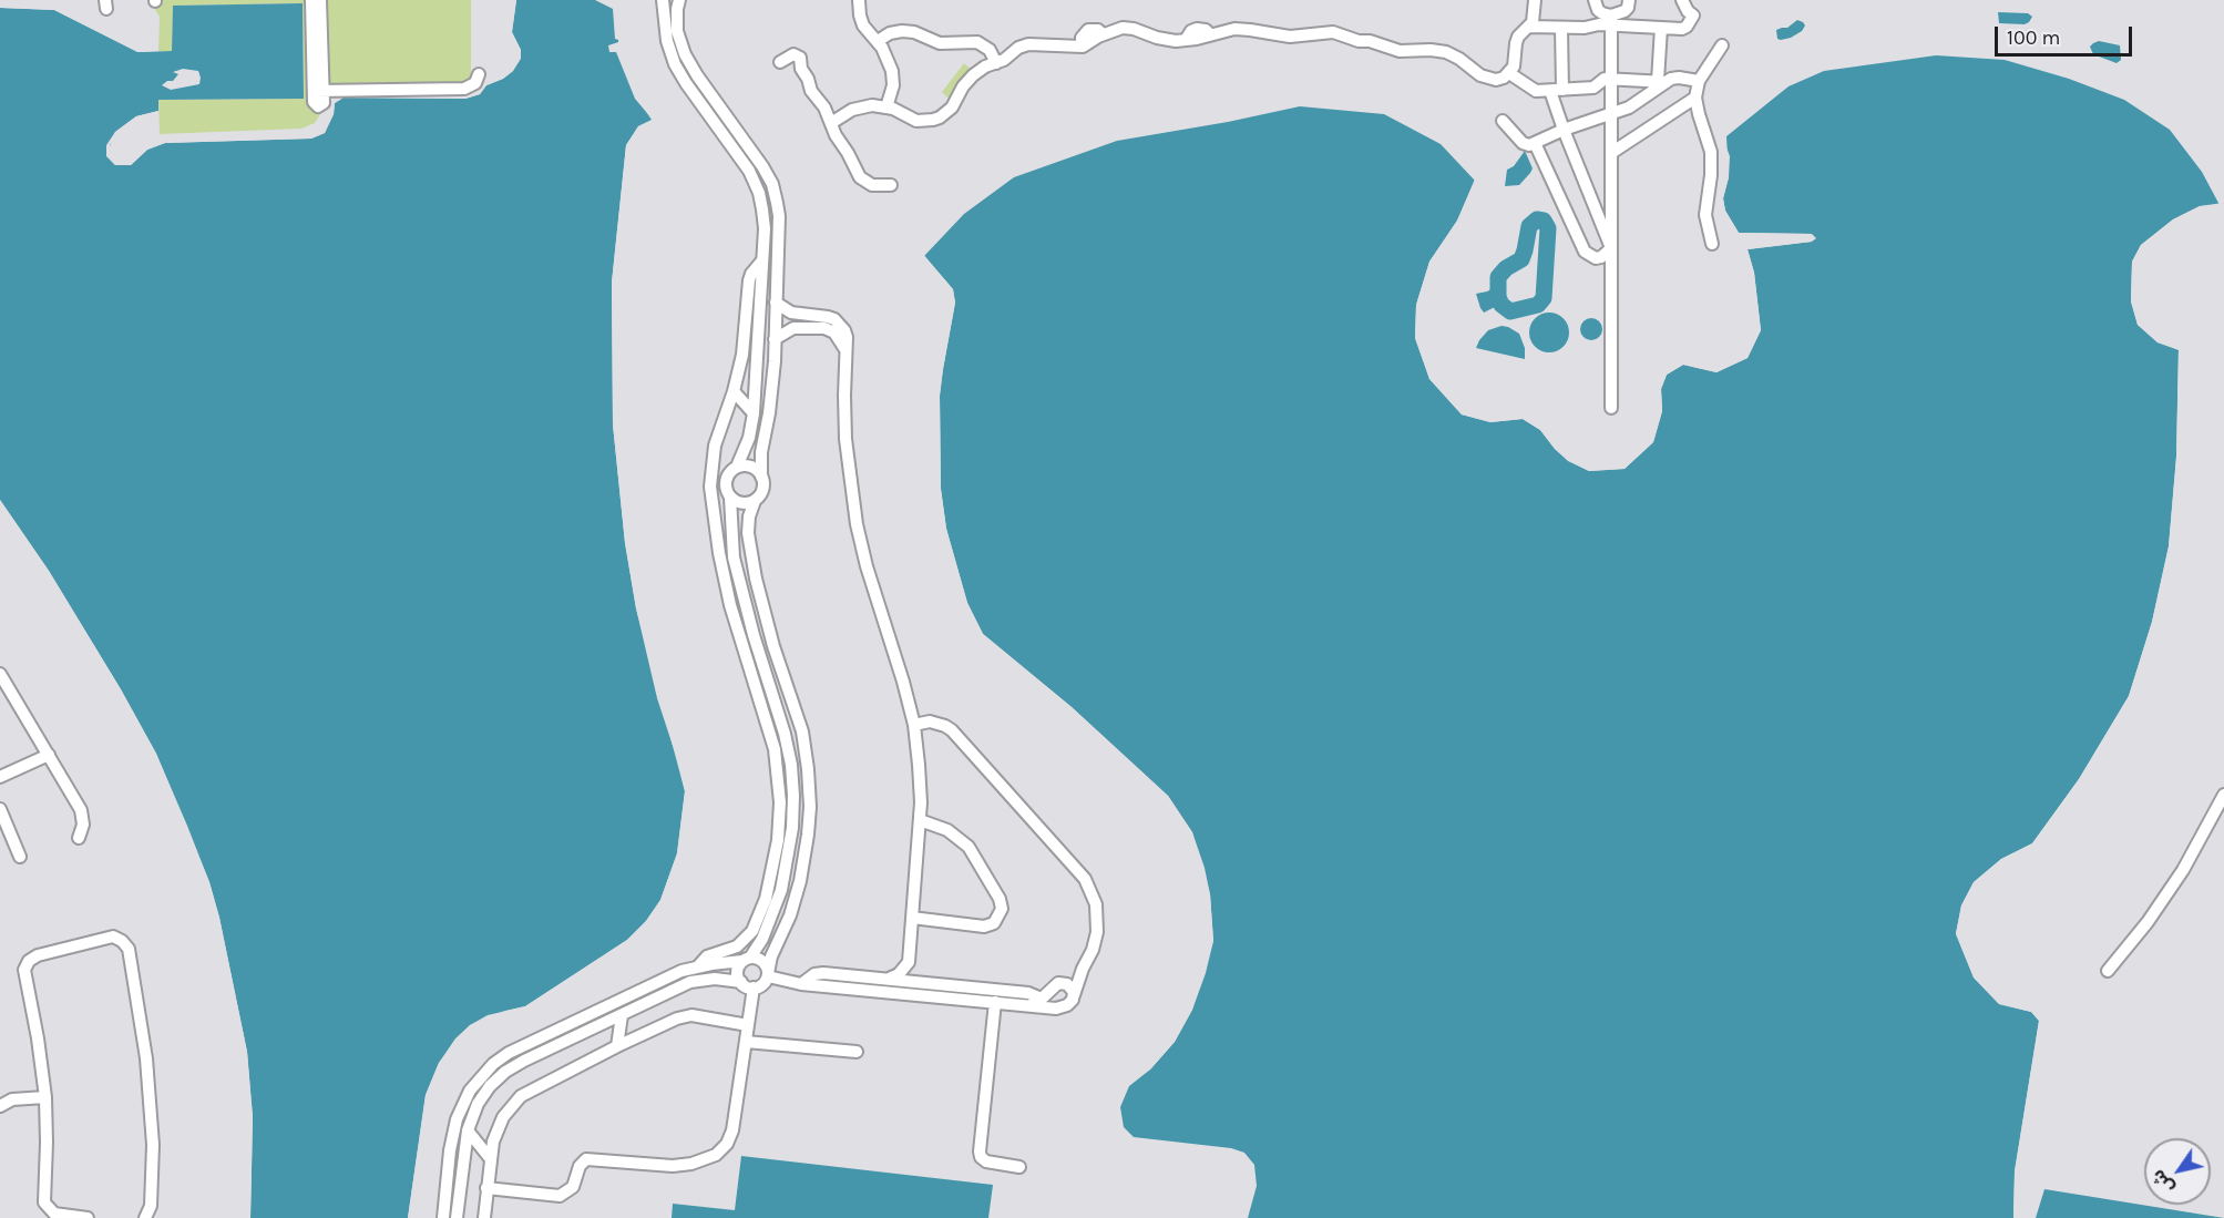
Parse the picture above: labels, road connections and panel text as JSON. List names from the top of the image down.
{
  "scale_bar": "100 m",
  "north": "bottom left"
}
